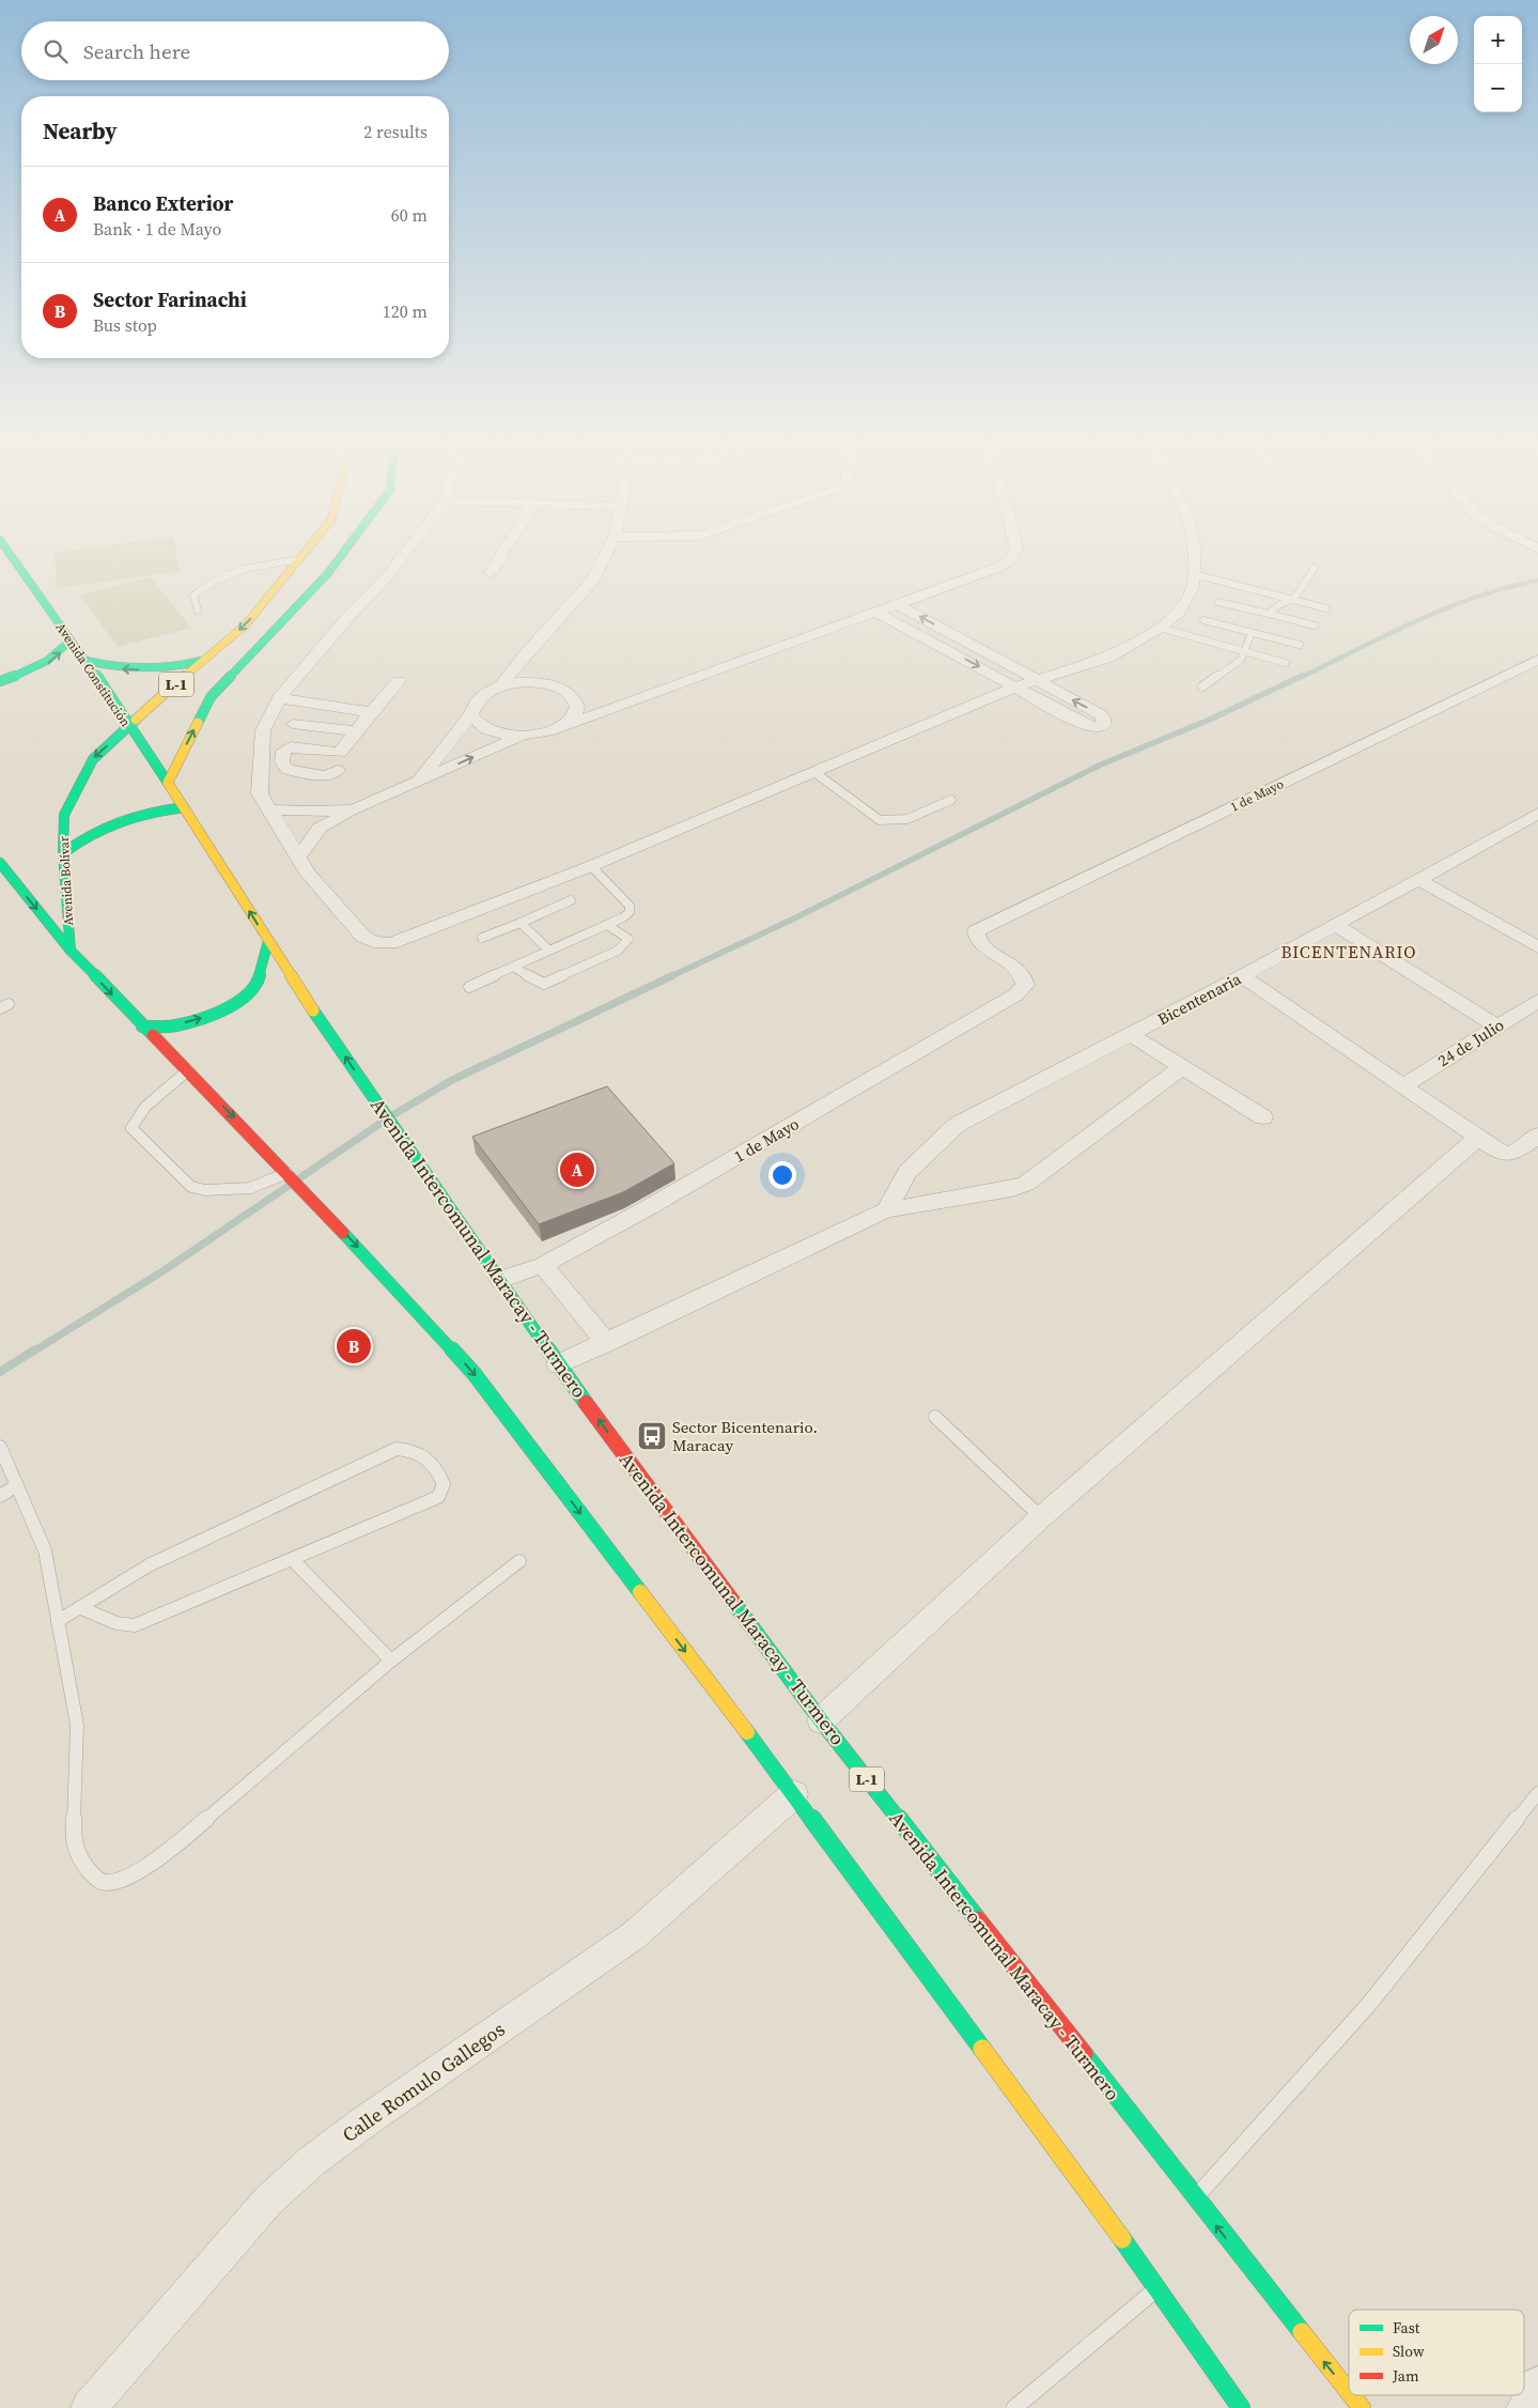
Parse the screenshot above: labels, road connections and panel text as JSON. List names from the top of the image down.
{
  "streets": {
    "main road": [
      "Avenida Constitución",
      "L-1",
      "Avenida Bolívar",
      "Avenida Intercomunal Maracay - Turmero"
    ],
    "street": [
      "1 de Mayo",
      "Bicentenaria",
      "24 de Julio",
      "Calle Romulo Gallegos"
    ]
  },
  "crossings": [
    ["Avenida Constitución", "L-1"],
    ["Avenida Constitución", "Avenida Bolívar"],
    ["Avenida Constitución", "Avenida Intercomunal Maracay - Turmero"],
    ["L-1", "Avenida Intercomunal Maracay - Turmero"],
    ["1 de Mayo", "Avenida Intercomunal Maracay - Turmero"]
  ],
  "districts": ["BICENTENARIO"],
  "places": {
    "bus stop": ["Sector Bicentenario. Maracay"]
  },
  "legend": ["Fast", "Slow", "Jam"],
  "north": "top right",
  "page": {
    "map_buttons": ["+", "−"],
    "search": "Search here",
    "heading": ["Nearby", "2 results"],
    "list": [
      {
        "mark": "A",
        "name": "Banco Exterior",
        "note": "Bank · 1 de Mayo",
        "value": "60 m"
      },
      {
        "mark": "B",
        "name": "Sector Farinachi",
        "note": "Bus stop",
        "value": "120 m"
      }
    ],
    "pins": ["A", "B"]
  }
}
